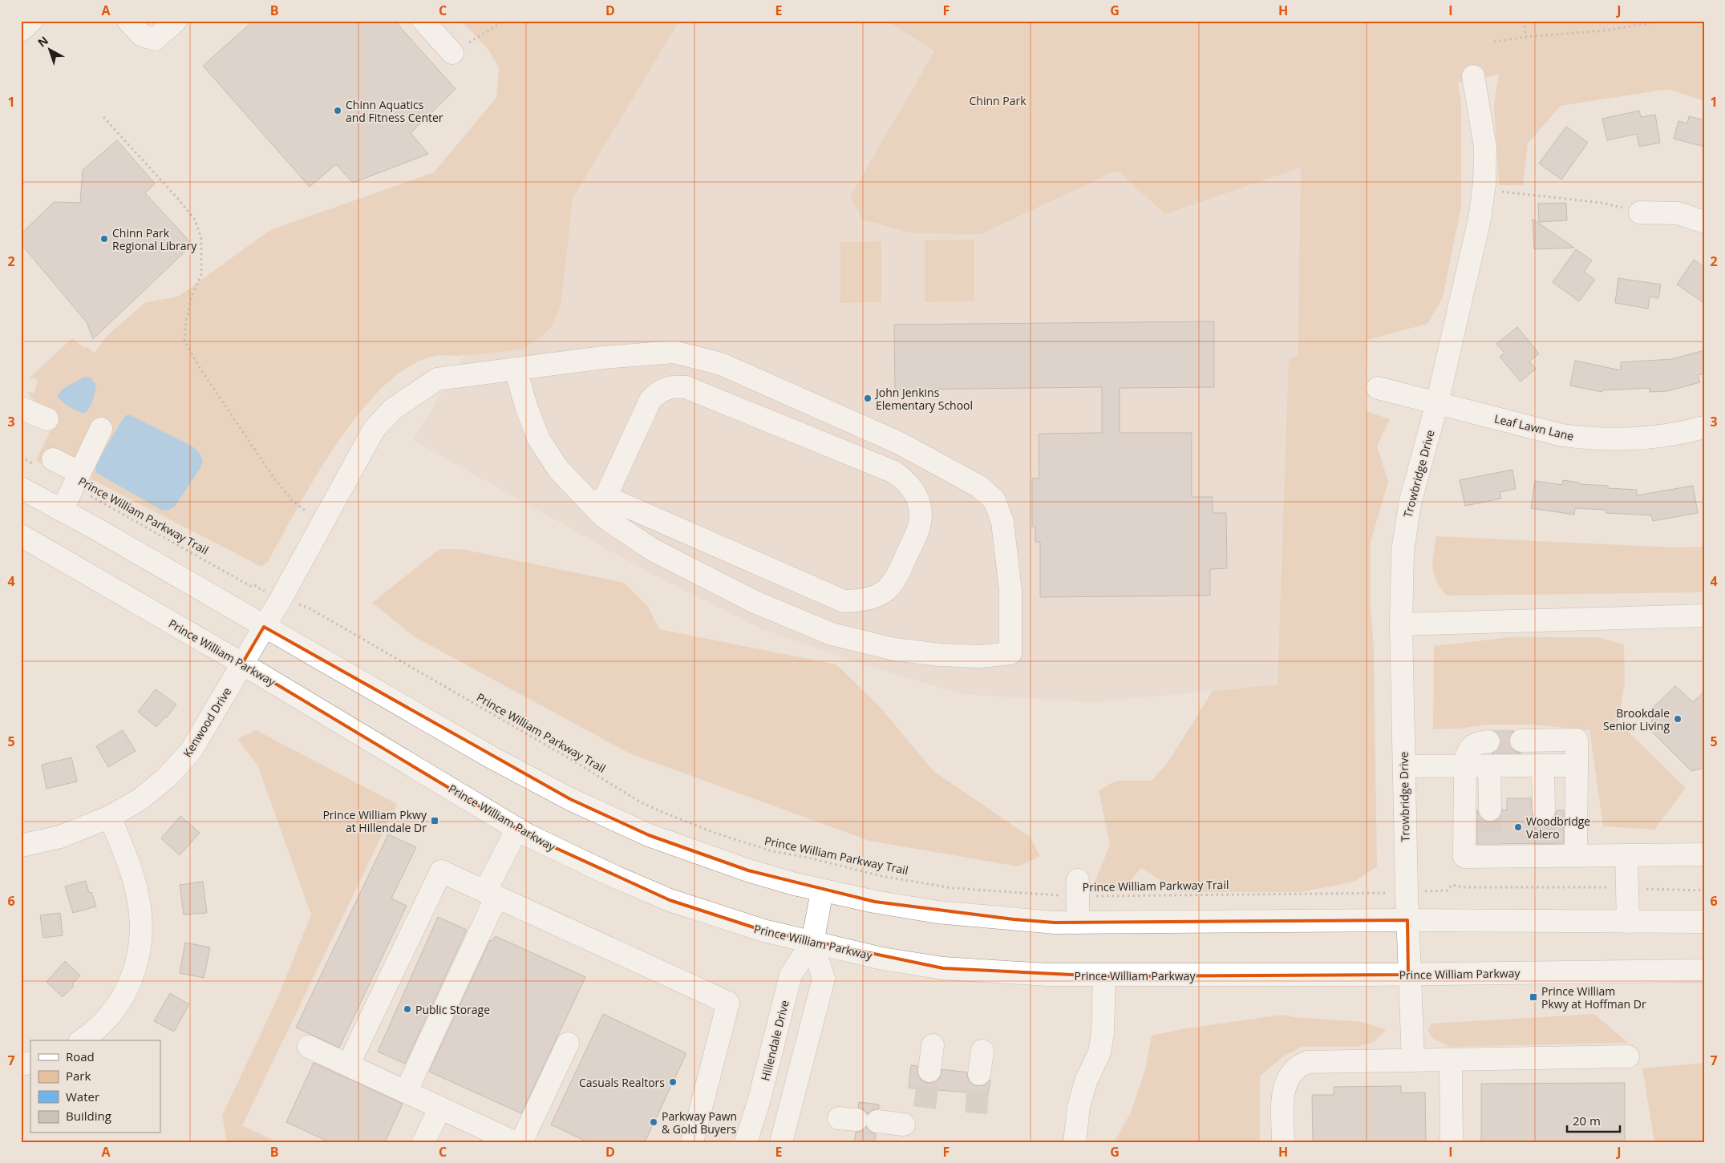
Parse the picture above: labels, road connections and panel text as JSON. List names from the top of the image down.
{
  "streets": {
    "main road": [
      "Leaf Lawn Lane",
      "Trowbridge Drive",
      "Prince William Parkway",
      "Kenwood Drive",
      "Hillendale Drive"
    ],
    "path": ["Prince William Parkway Trail"]
  },
  "crossings": [
    ["Leaf Lawn Lane", "Trowbridge Drive"],
    ["Trowbridge Drive", "Prince William Parkway"],
    ["Prince William Parkway", "Kenwood Drive"],
    ["Prince William Parkway", "Hillendale Drive"]
  ],
  "parks": ["Chinn Park"],
  "places": {
    "other": [
      "Chinn Aquatics and Fitness Center",
      "Chinn Park Regional Library",
      "John Jenkins Elementary School",
      "Brookdale Senior Living",
      "Woodbridge Valero",
      "Public Storage",
      "Casuals Realtors",
      "Parkway Pawn & Gold Buyers"
    ],
    "transit": ["Prince William Pkwy at Hillendale Dr", "Prince William Pkwy at Hoffman Dr"]
  },
  "legend": [
    "Road",
    "Park",
    "Water",
    "Building"
  ],
  "scale_bar": "20 m",
  "north": "top left",
  "grid": {
    "columns": [
      "A",
      "B",
      "C",
      "D",
      "E",
      "F",
      "G",
      "H",
      "I",
      "J"
    ],
    "rows": [
      "1",
      "2",
      "3",
      "4",
      "5",
      "6",
      "7"
    ]
  }
}
